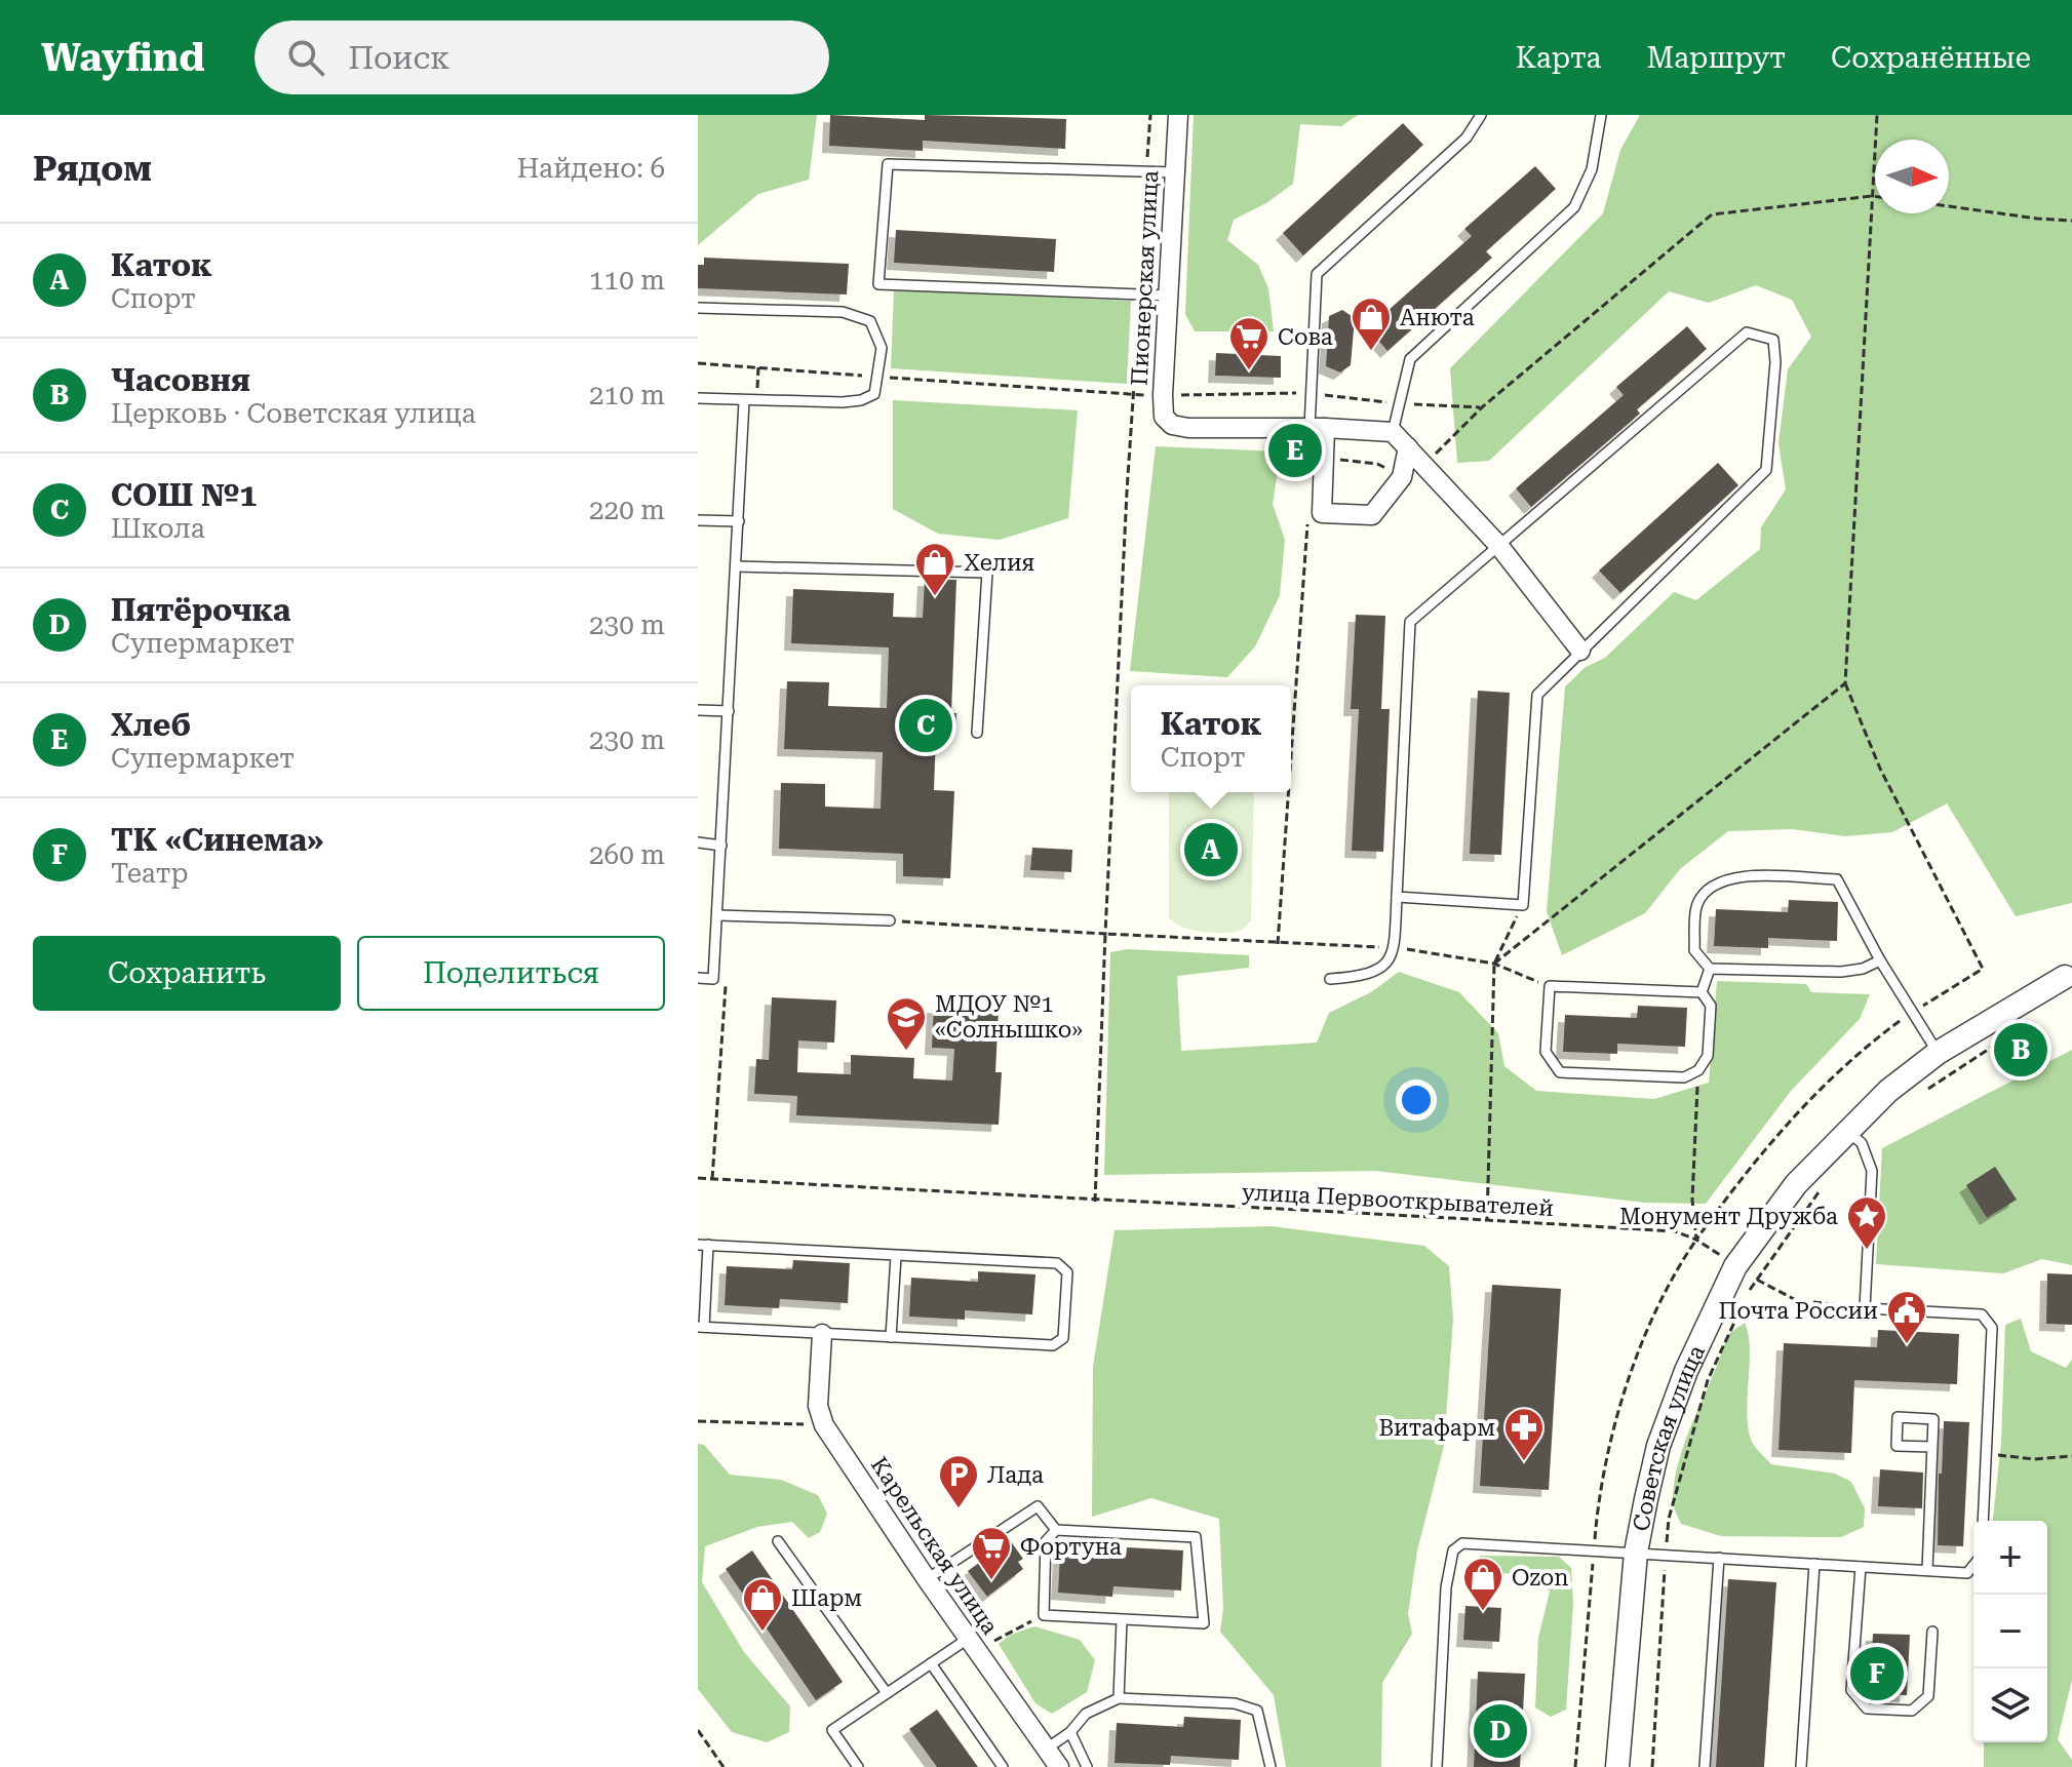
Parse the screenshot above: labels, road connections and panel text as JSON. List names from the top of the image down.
{
  "streets": {
    "street": ["Пионерская улица", "Советская улица", "Карельская улица"],
    "path": ["улица Первооткрывателей"]
  },
  "places": {
    "shop": [
      "Анюта",
      "Хелия",
      "Ozon",
      "Шарм"
    ],
    "supermarket": ["Сова", "Фортуна"],
    "school or university": ["МДОУ №1 «Солнышко»"],
    "place": ["Монумент Дружба"],
    "public building": ["Почта России"],
    "pharmacy": ["Витафарм"],
    "parking": ["Лада"]
  },
  "north": "right",
  "page": {
    "header": "Wayfind",
    "search": "Поиск",
    "nav": ["Карта", "Маршрут", "Сохранённые"],
    "heading": ["Рядом", "Найдено: 6"],
    "list": [
      {
        "mark": "A",
        "name": "Каток",
        "note": "Спорт",
        "value": "110 m"
      },
      {
        "mark": "B",
        "name": "Часовня",
        "note": "Церковь · Советская улица",
        "value": "210 m"
      },
      {
        "mark": "C",
        "name": "СОШ №1",
        "note": "Школа",
        "value": "220 m"
      },
      {
        "mark": "D",
        "name": "Пятёрочка",
        "note": "Супермаркет",
        "value": "230 m"
      },
      {
        "mark": "E",
        "name": "Хлеб",
        "note": "Супермаркет",
        "value": "230 m"
      },
      {
        "mark": "F",
        "name": "ТК «Синема»",
        "note": "Театр",
        "value": "260 m"
      }
    ],
    "pins": [
      "E",
      "C",
      "A",
      "B",
      "F",
      "D"
    ],
    "popup": ["Каток", "Спорт"],
    "buttons": ["Сохранить", "Поделиться"],
    "map_buttons": ["+", "−"]
  }
}
